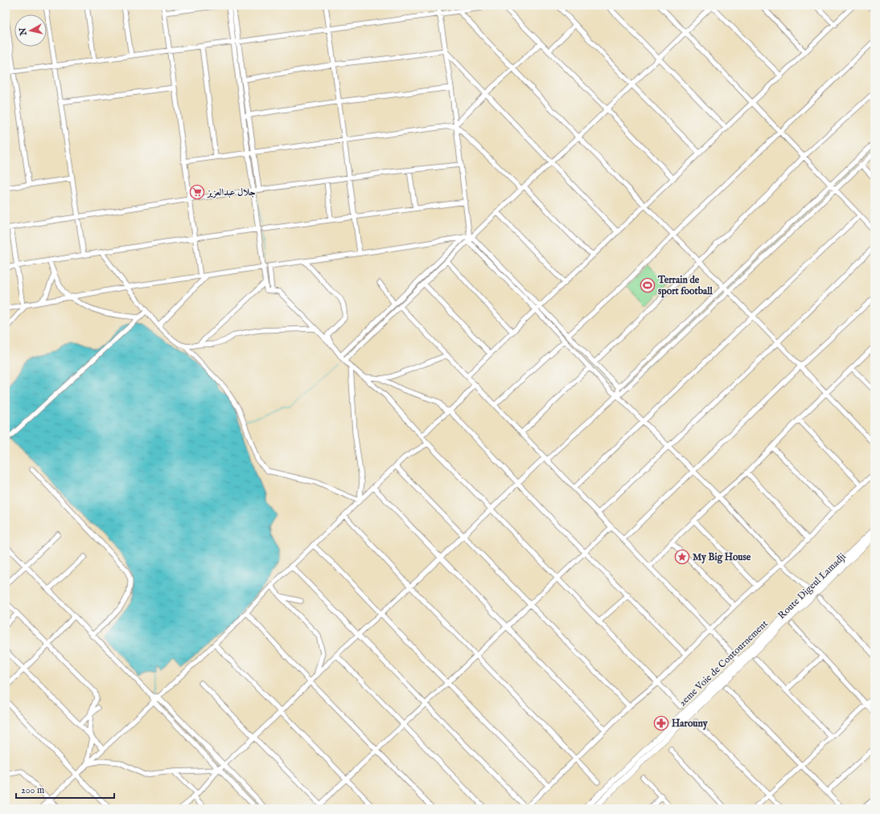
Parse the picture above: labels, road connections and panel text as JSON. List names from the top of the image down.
{
  "streets": {
    "main road": ["Route Digeul Lamadji", "2eme Voie de Contournement"]
  },
  "places": {
    "supermarket": ["جلال عبدالعزيز"],
    "sports": ["Terrain de sport football"],
    "place": ["My Big House"],
    "pharmacy": ["Harouny"]
  },
  "scale_bar": "200 m",
  "north": "left"
}
